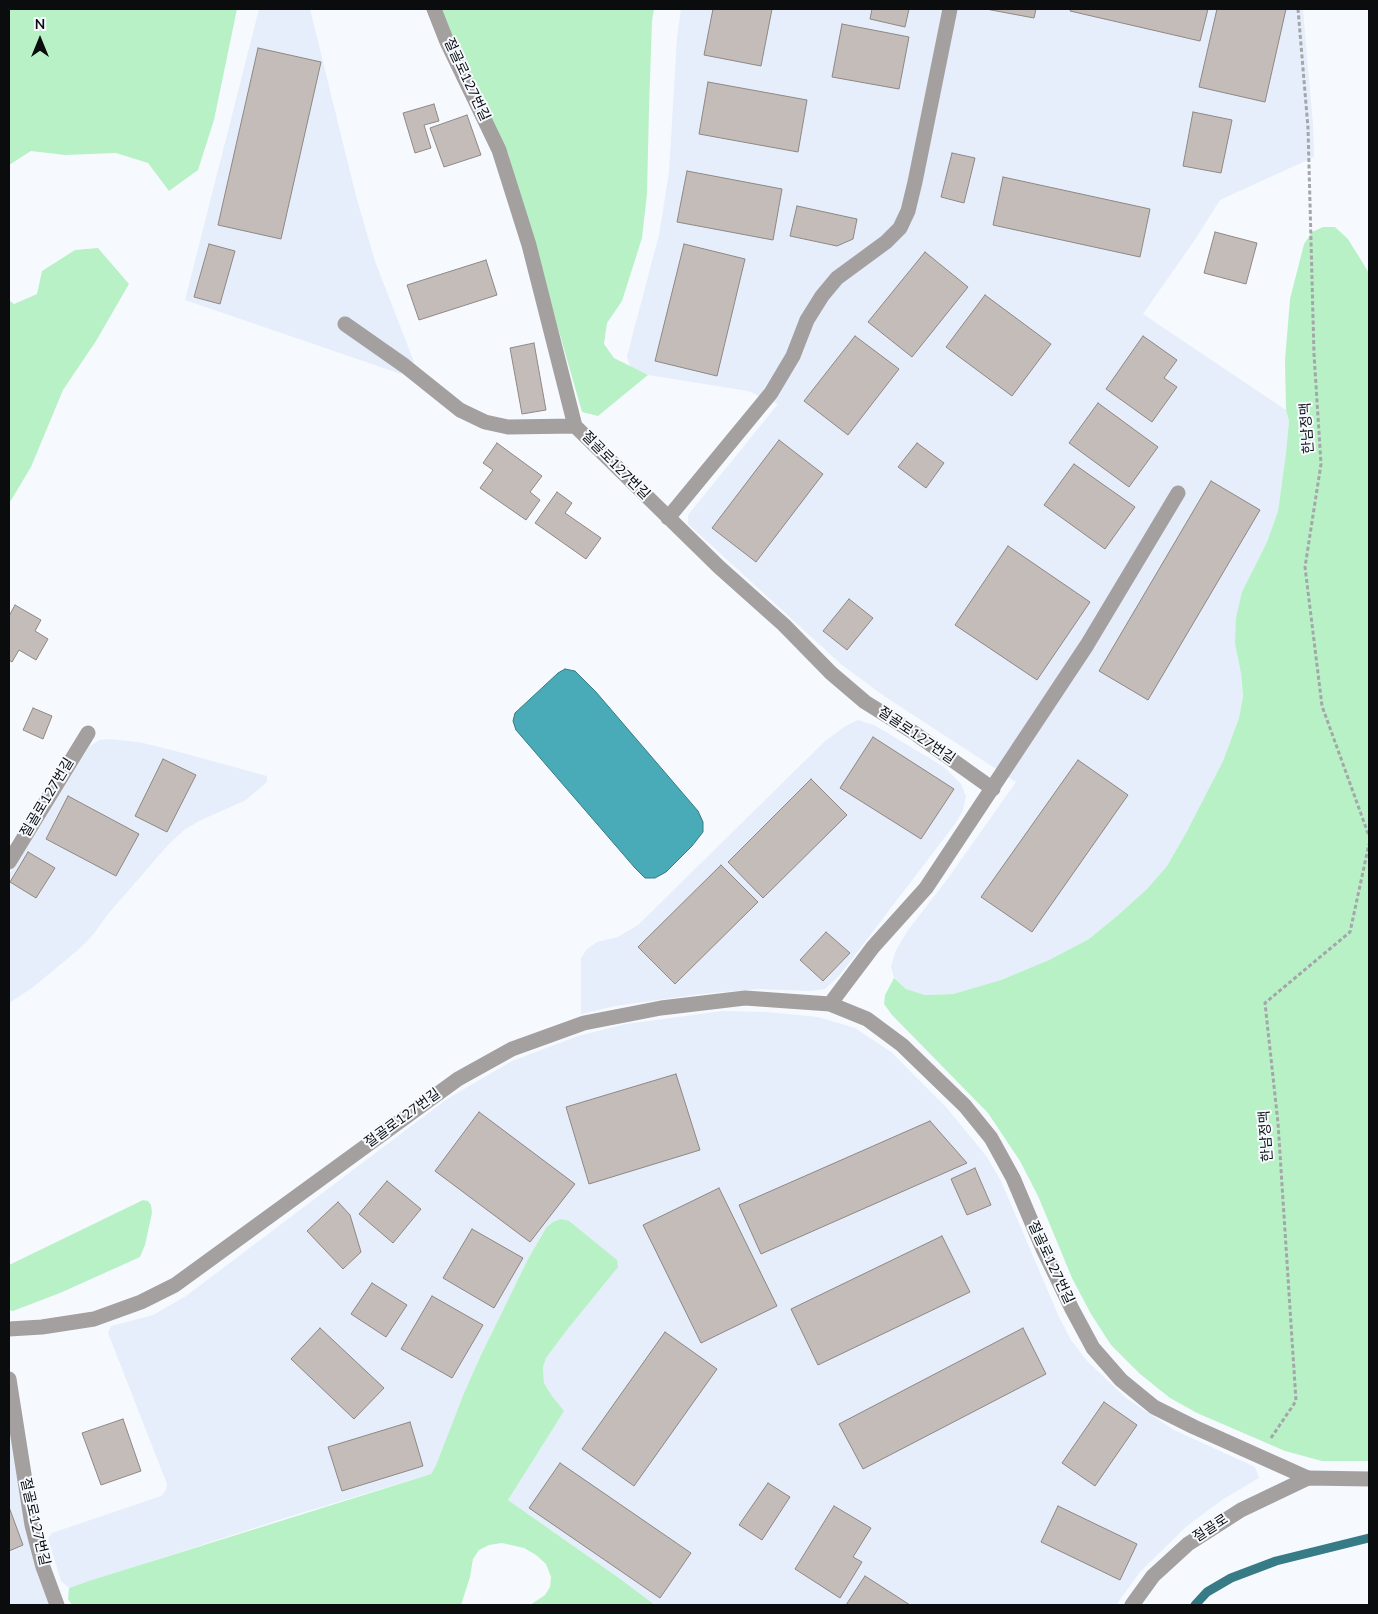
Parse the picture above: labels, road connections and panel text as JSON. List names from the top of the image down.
{
  "streets": {
    "street": ["절골로127번길", "절골로"],
    "path": ["한남정맥"]
  },
  "crossings": [
    ["절골로127번길", "한남정맥"],
    ["절골로127번길", "절골로"]
  ],
  "north": "top"
}
